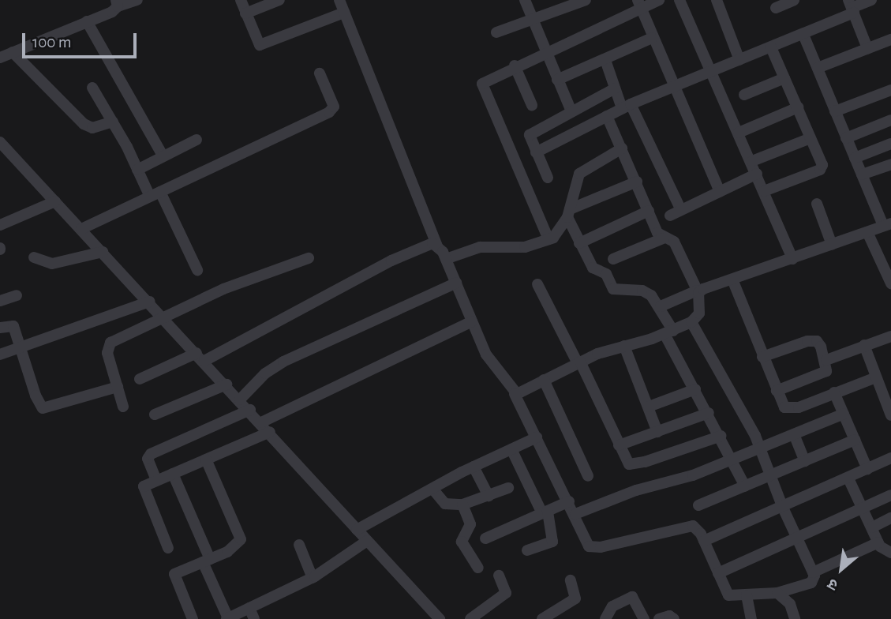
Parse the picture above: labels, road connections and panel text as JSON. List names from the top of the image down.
{
  "scale_bar": "100 m",
  "north": "bottom left"
}
